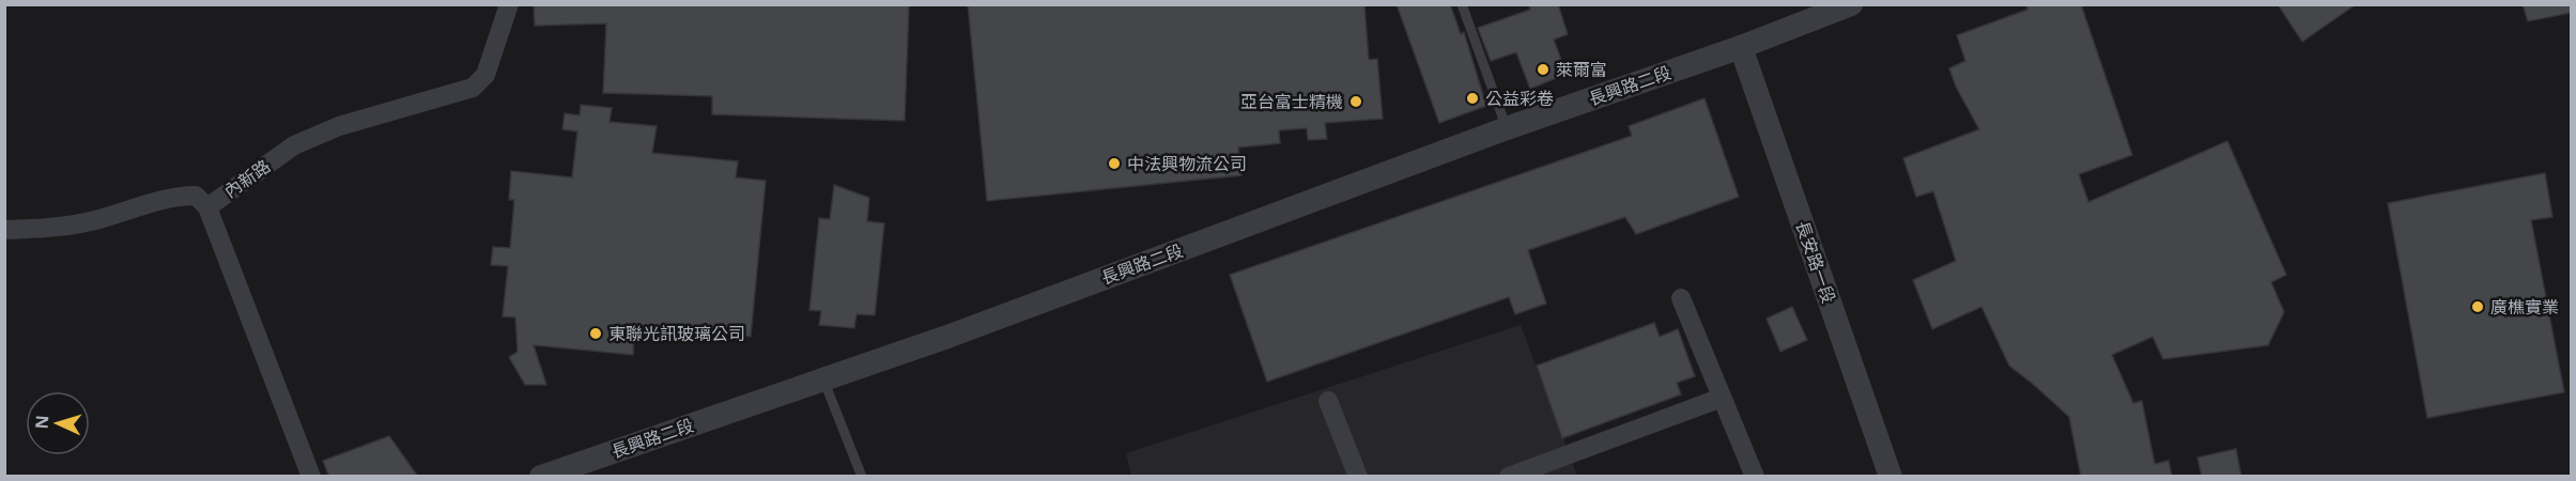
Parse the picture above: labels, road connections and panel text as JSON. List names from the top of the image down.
{
  "streets": {
    "street": ["長興路二段", "內新路", "長安路一段"]
  },
  "crossings": [
    ["長興路二段", "長安路一段"]
  ],
  "places": [
    "萊爾富",
    "公益彩卷",
    "亞台富士精機",
    "中法興物流公司",
    "廣樵實業",
    "東聯光訊玻璃公司"
  ],
  "north": "left"
}
